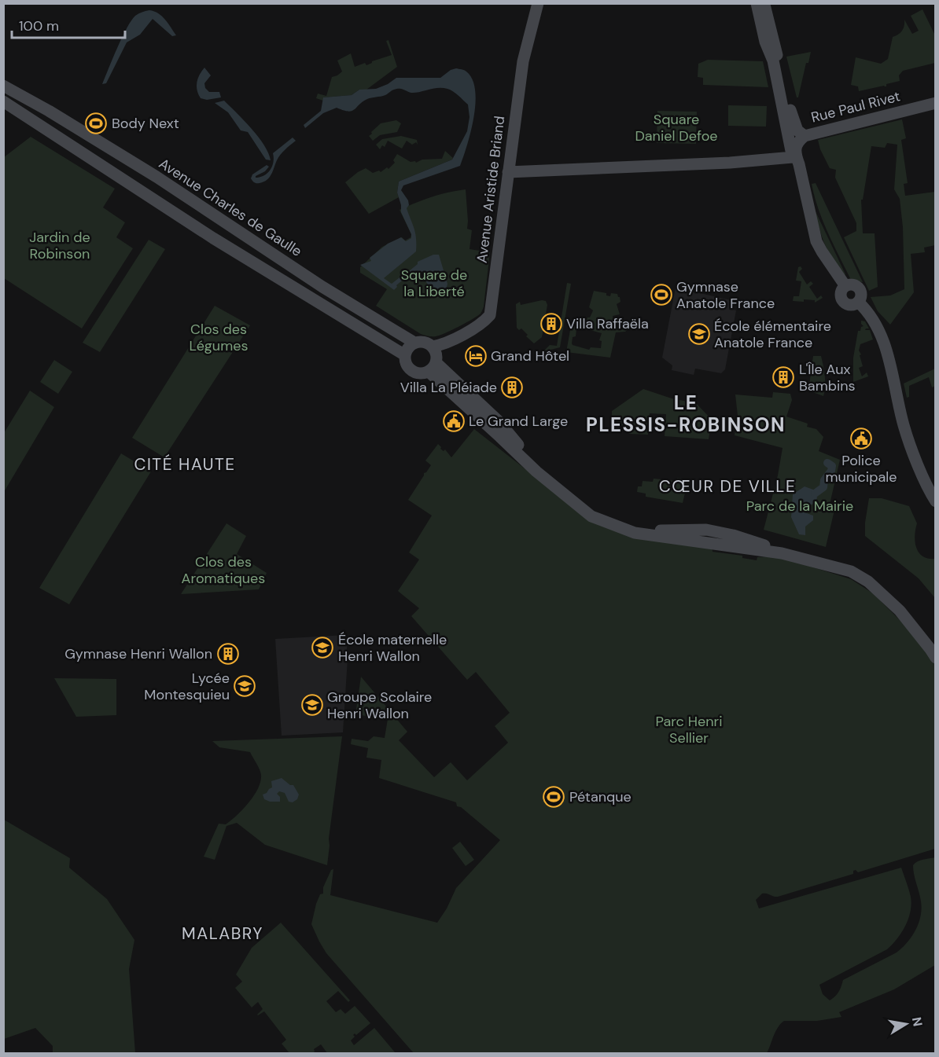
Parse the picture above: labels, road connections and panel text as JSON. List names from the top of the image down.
{
  "streets": {
    "main road": ["Rue Paul Rivet", "Avenue Aristide Briand", "Avenue Charles de Gaulle"]
  },
  "crossings": [
    ["Avenue Aristide Briand", "Avenue Charles de Gaulle"]
  ],
  "districts": [
    "LE PLESSIS-ROBINSON",
    "CITÉ HAUTE",
    "CŒUR DE VILLE",
    "MALABRY"
  ],
  "parks": [
    "Square Daniel Defoe",
    "Jardin de Robinson",
    "Square de la Liberté",
    "Clos des Légumes",
    "Parc de la Mairie",
    "Clos des Aromatiques",
    "Parc Henri Sellier"
  ],
  "places": {
    "sports": ["Body Next", "Gymnase Anatole France", "Pétanque"],
    "building": [
      "Villa Raffaëla",
      "L'Île Aux Bambins",
      "Villa La Pléiade",
      "Gymnase Henri Wallon"
    ],
    "school or university": [
      "École élémentaire Anatole France",
      "École maternelle Henri Wallon",
      "Lycée Montesquieu",
      "Groupe Scolaire Henri Wallon"
    ],
    "hotel": ["Grand Hôtel"],
    "public building": ["Le Grand Large", "Police municipale"]
  },
  "scale_bar": "100 m",
  "north": "right"
}
